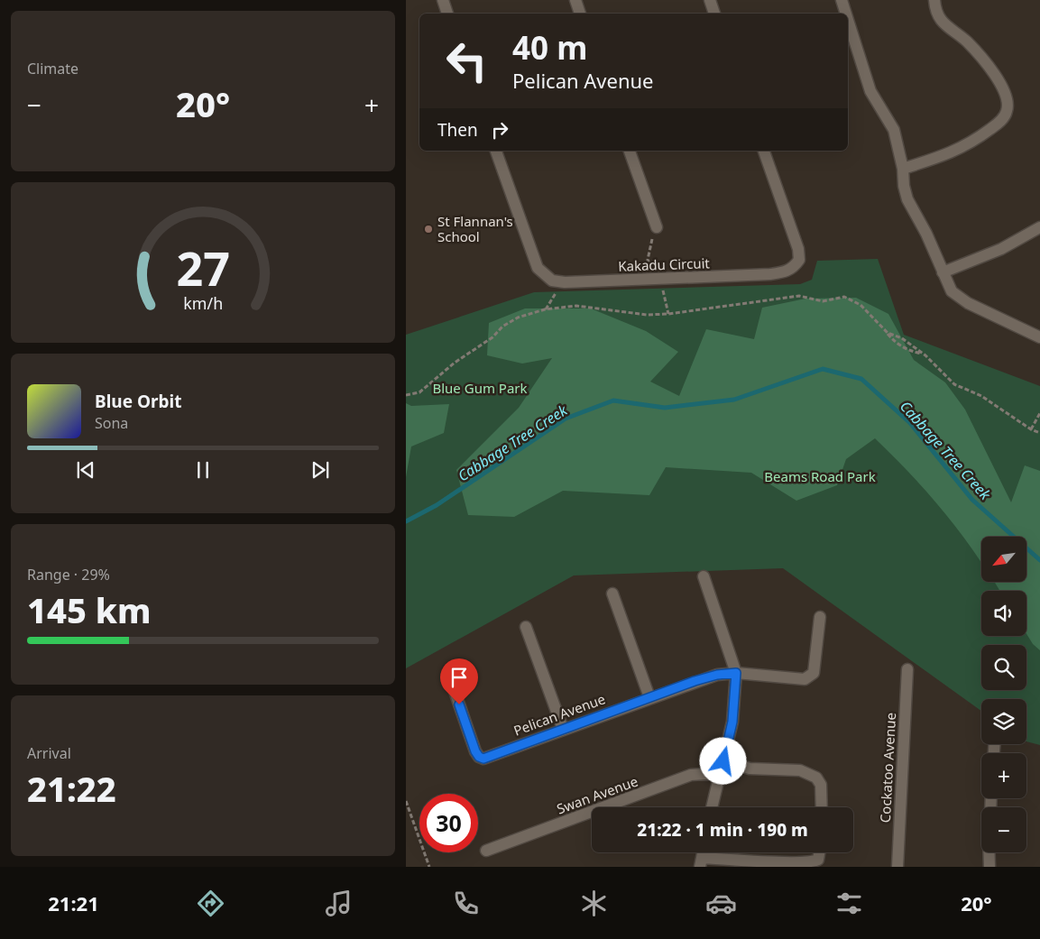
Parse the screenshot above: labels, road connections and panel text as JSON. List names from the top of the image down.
{
  "streets": {
    "street": [
      "Kakadu Circuit",
      "Pelican Avenue",
      "Cockatoo Avenue",
      "Swan Avenue"
    ]
  },
  "water": ["Cabbage Tree Creek"],
  "parks": ["Blue Gum Park", "Beams Road Park"],
  "places": ["St Flannan's School"],
  "north": "bottom left",
  "page": {
    "tile": [
      "Climate",
      ["Range · 29%", "145 km"],
      ["Arrival", "21:22"]
    ],
    "turn": ["40 m", "Pelican Avenue"],
    "heat": ["−", "20°", "+"],
    "then": "Then",
    "song": ["Blue Orbit", "Sona"],
    "map_buttons": ["+", "−"],
    "limit": "30",
    "trip": "21:22 · 1 min · 190 m",
    "tabs": ["21:21", "20°"],
    "gauge": ["27", "km/h"]
  }
}
